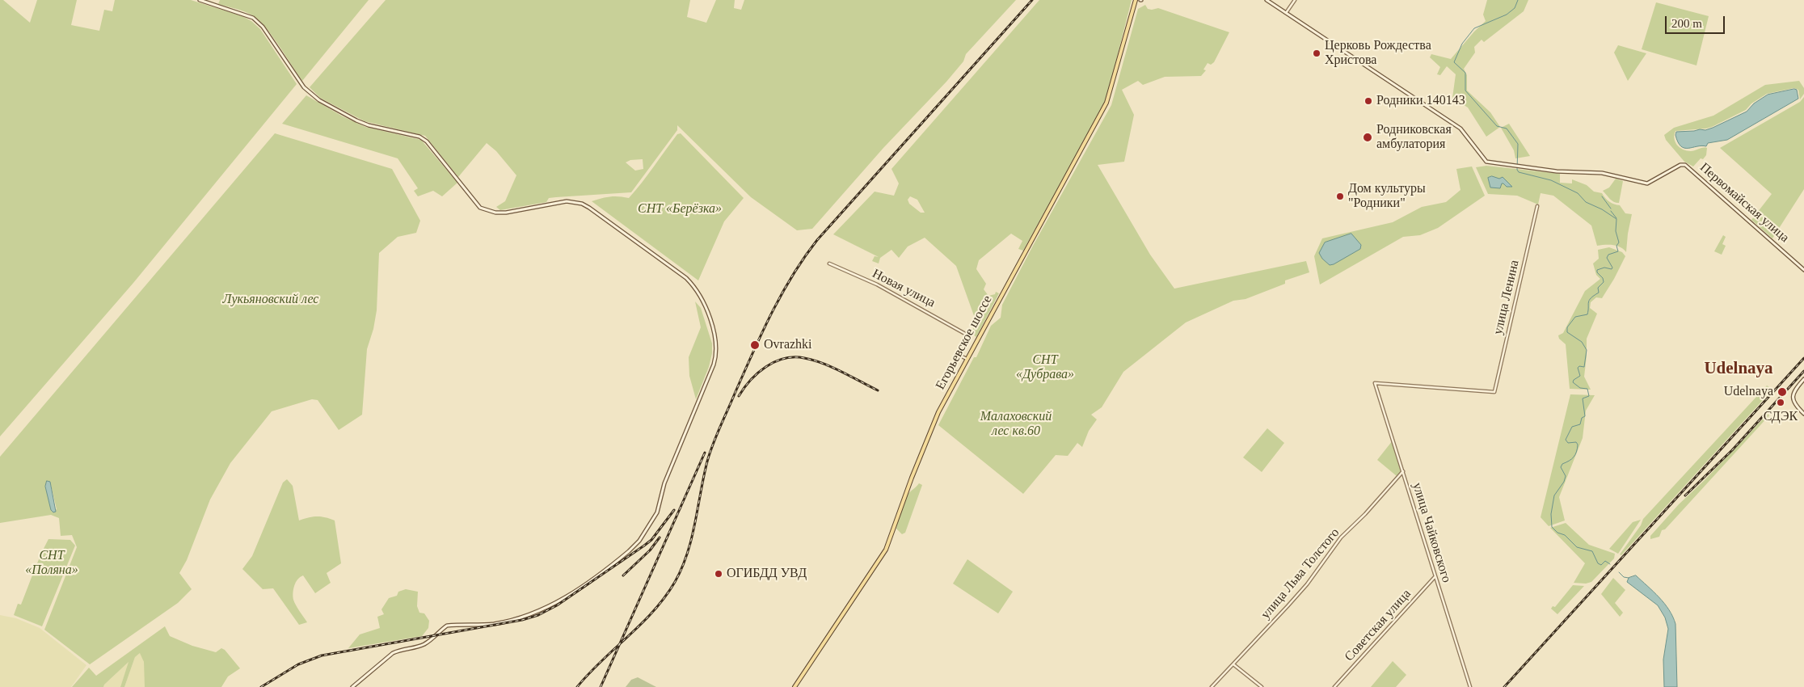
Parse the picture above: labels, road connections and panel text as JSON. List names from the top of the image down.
{
  "streets": {
    "main road": ["Первомайская улица", "Егорьевское шоссе"],
    "street": [
      "Новая улица",
      "улица Ленина",
      "улица Чайковского",
      "улица Льва Толстого",
      "Советская улица"
    ]
  },
  "crossings": [
    ["Новая улица", "Егорьевское шоссе"],
    ["улица Ленина", "улица Чайковского"],
    ["улица Чайковского", "улица Льва Толстого"],
    ["улица Чайковского", "Советская улица"]
  ],
  "districts": ["Udelnaya"],
  "parks": [
    "СНТ «Берёзка»",
    "Лукьяновский лес",
    "СНТ «Дубрава»",
    "Малаховский лес кв.60",
    "СНТ «Поляна»"
  ],
  "places": [
    "Церковь Рождества Христова",
    "Родники 140143",
    "Родниковская амбулатория",
    "Дом культуры \"Родники\"",
    "Ovrazhki",
    "Udelnaya",
    "СДЭК",
    "ОГИБДД УВД"
  ],
  "scale_bar": "200 m"
}
